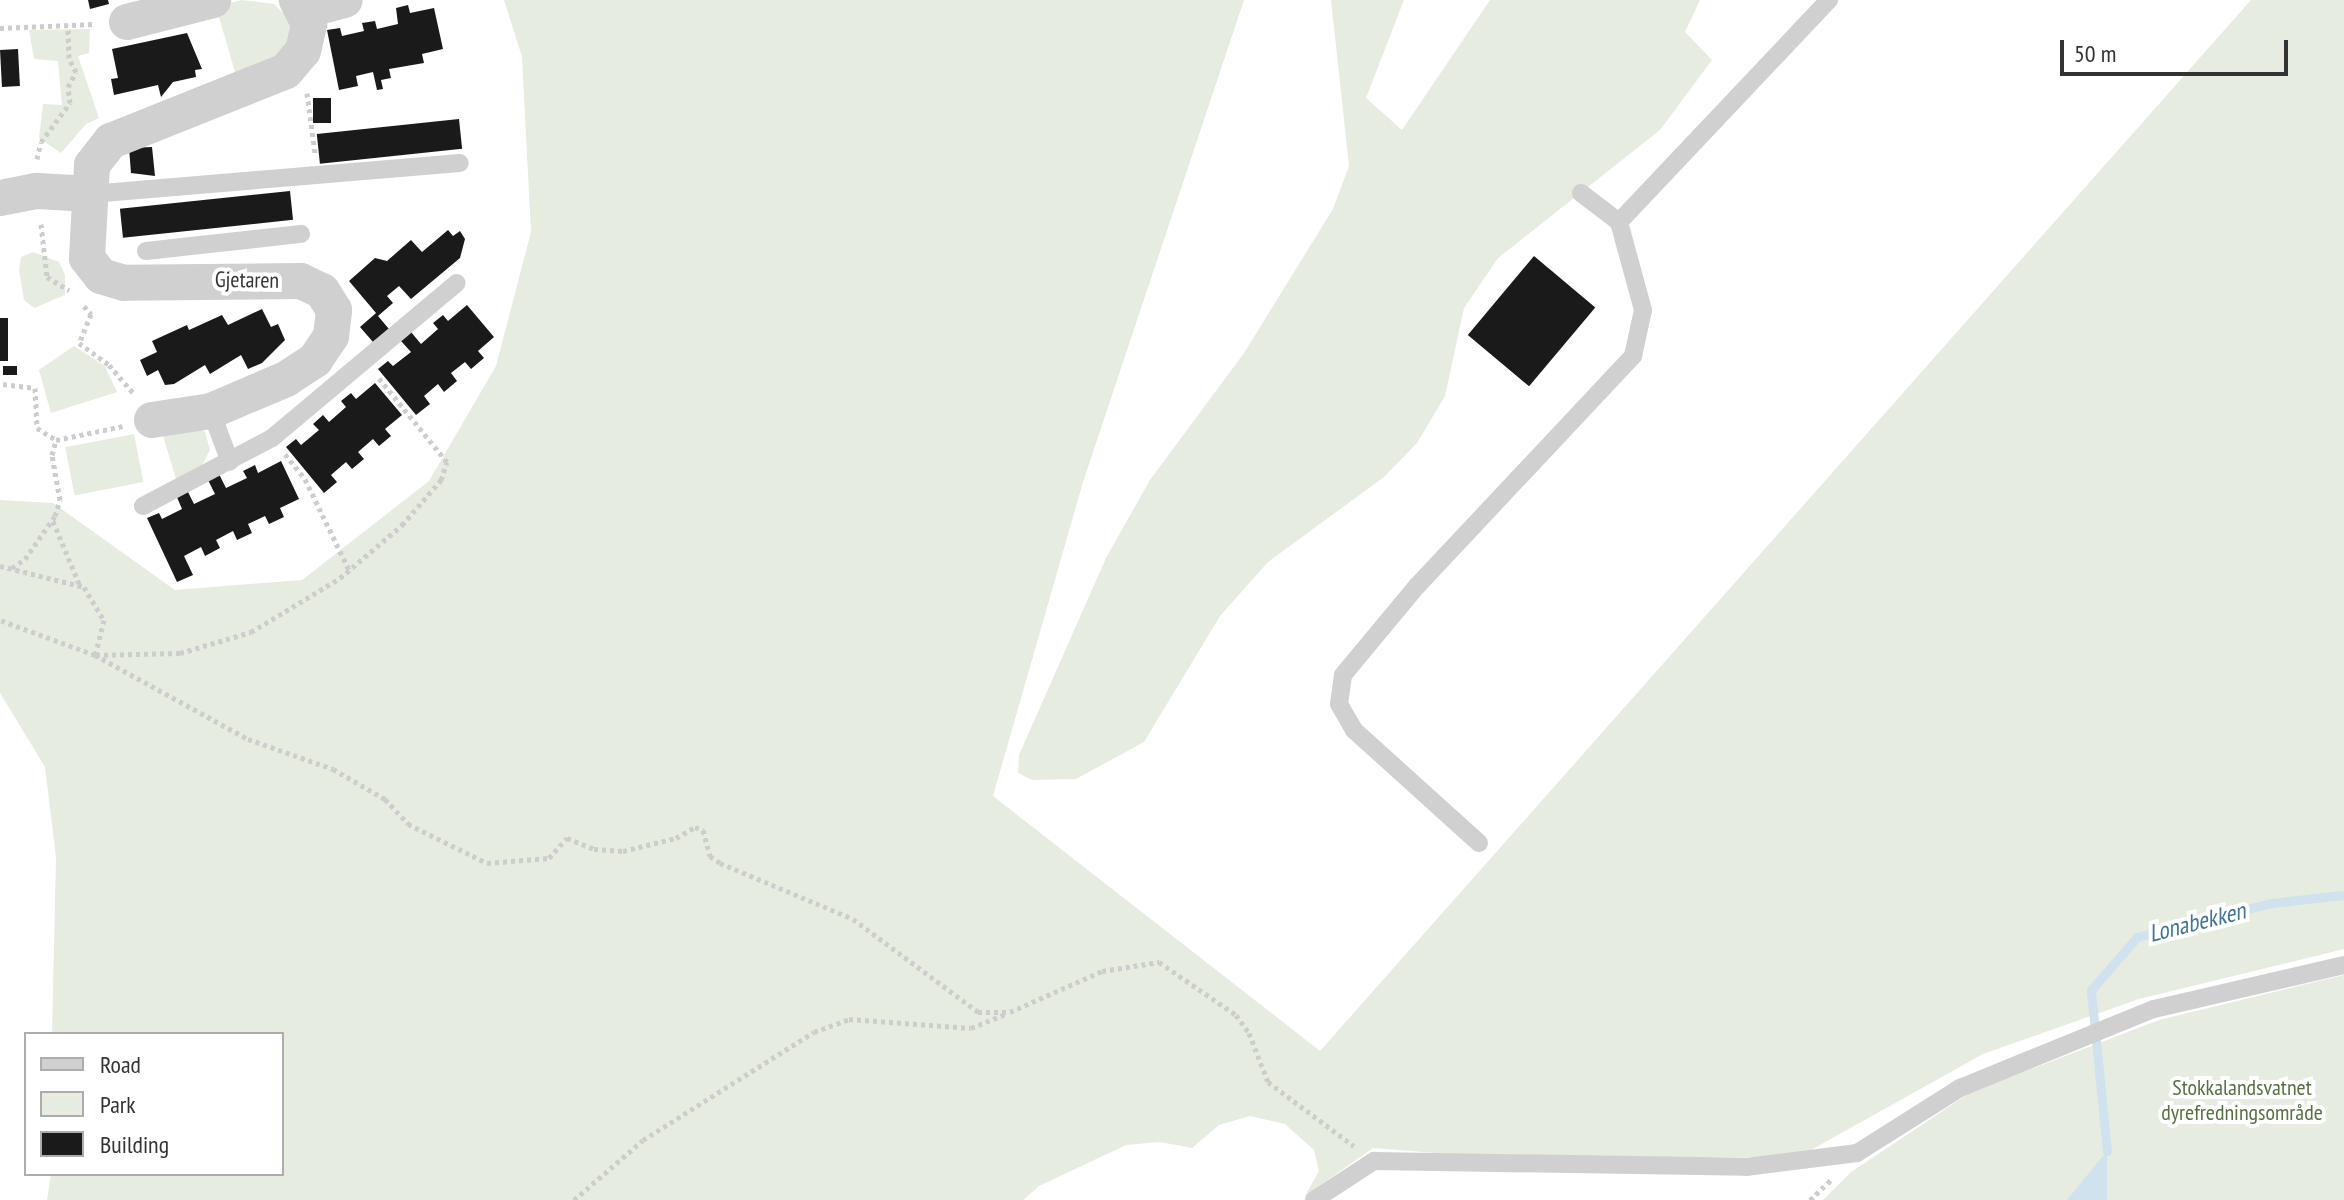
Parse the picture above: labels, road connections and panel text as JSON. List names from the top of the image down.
{
  "streets": {
    "street": ["Gjetaren"]
  },
  "water": ["Lonabekken"],
  "parks": ["Stokkalandsvatnet dyrefredningsområde"],
  "legend": ["Road", "Park", "Building"],
  "scale_bar": "50 m"
}
